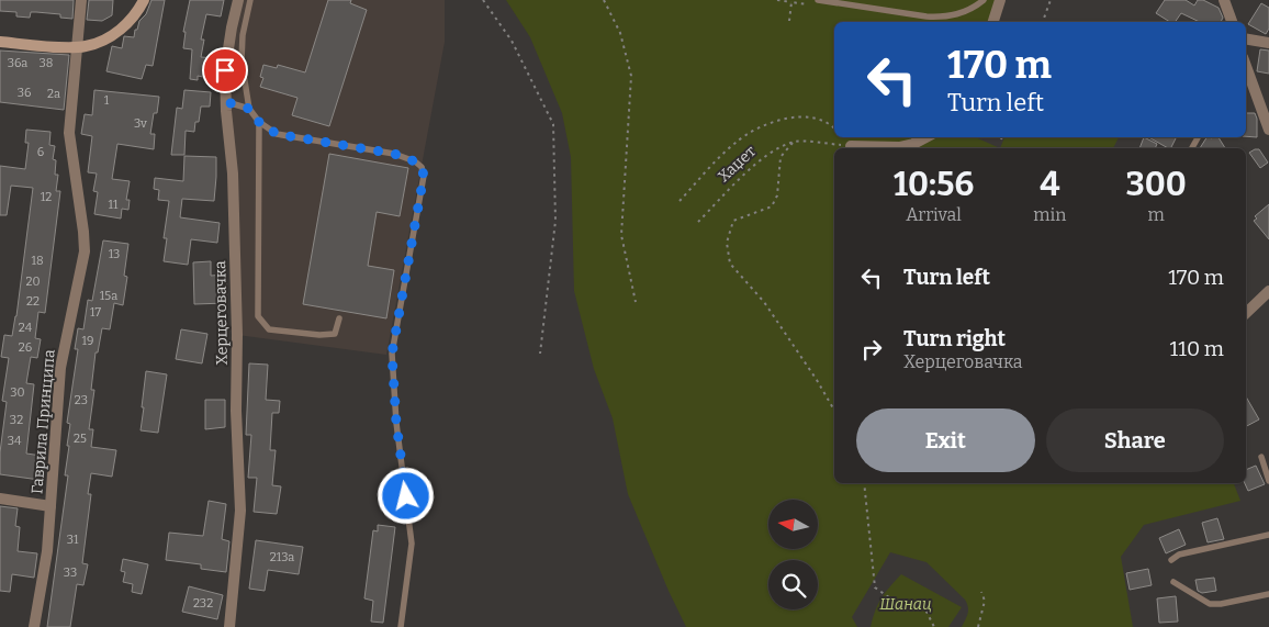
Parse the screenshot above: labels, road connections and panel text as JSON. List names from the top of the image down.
{
  "streets": {
    "street": ["Херцеговачка", "Гаврила Принципа"],
    "path": ["Хаџет"]
  },
  "parks": ["Шанац"],
  "house_numbers": [
    "36a",
    "38",
    "36",
    "2a",
    "1",
    "3v",
    "6",
    "12",
    "11",
    "13",
    "18",
    "20",
    "15a",
    "22",
    "17",
    "24",
    "19",
    "26",
    "30",
    "23",
    "32",
    "25",
    "34",
    "31",
    "213a",
    "33",
    "232"
  ],
  "north": "left",
  "page": {
    "turn": ["170 m", "Turn left"],
    "eta": [
      "10:56",
      "Arrival",
      "4",
      "min",
      "300",
      "m"
    ],
    "list": [
      {
        "name": "Turn left",
        "value": "170 m"
      },
      {
        "name": "Turn right",
        "note": "Херцеговачка",
        "value": "110 m"
      }
    ],
    "buttons": ["Exit", "Share"]
  }
}
